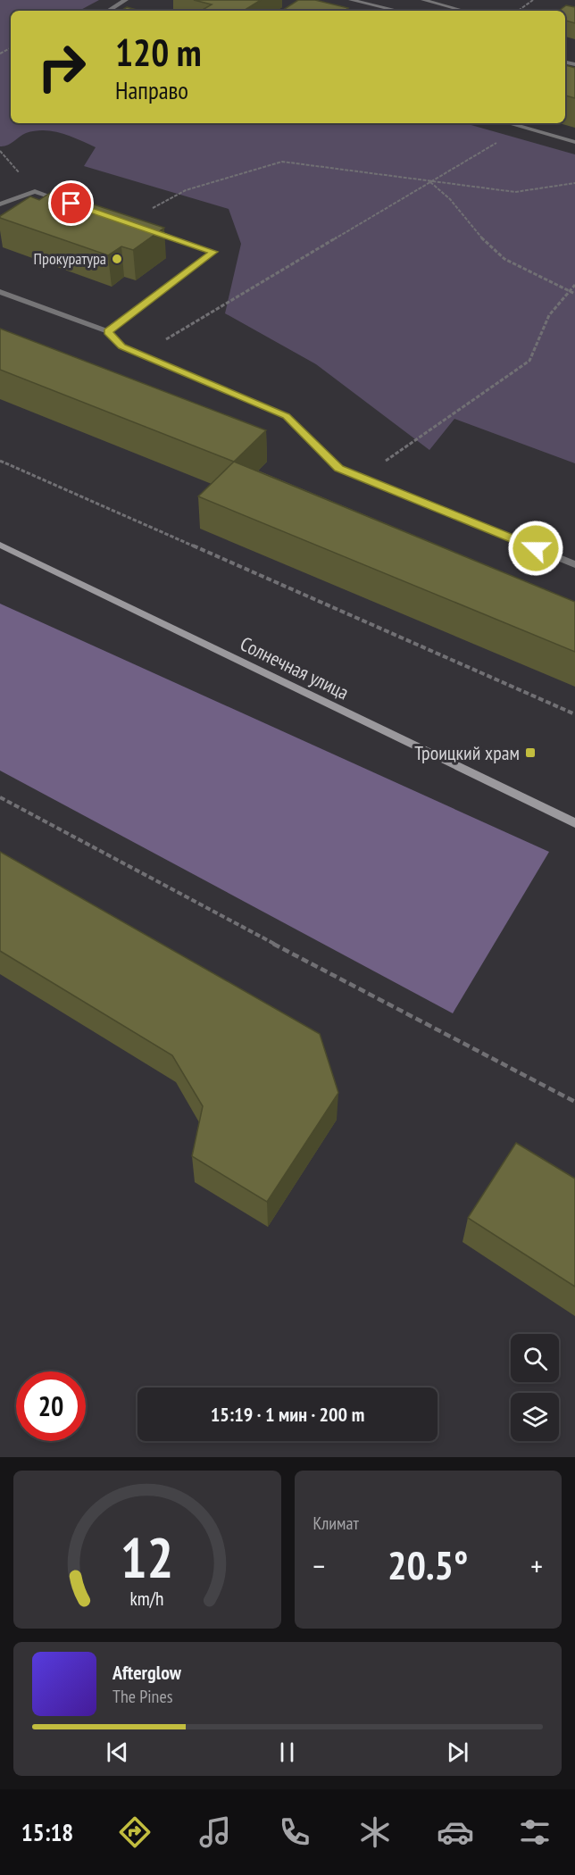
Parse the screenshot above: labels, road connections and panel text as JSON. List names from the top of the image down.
{
  "streets": {
    "main road": ["Солнечная улица"]
  },
  "places": {
    "other": ["Прокуратура"],
    "transit": ["Троицкий храм"]
  },
  "page": {
    "turn": ["120 m", "Направо"],
    "limit": "20",
    "trip": "15:19 · 1 мин · 200 m",
    "tile": "Климат",
    "heat": ["−", "20.5°", "+"],
    "song": ["Afterglow", "The Pines"],
    "tabs": "15:18",
    "gauge": ["12", "km/h"]
  }
}
